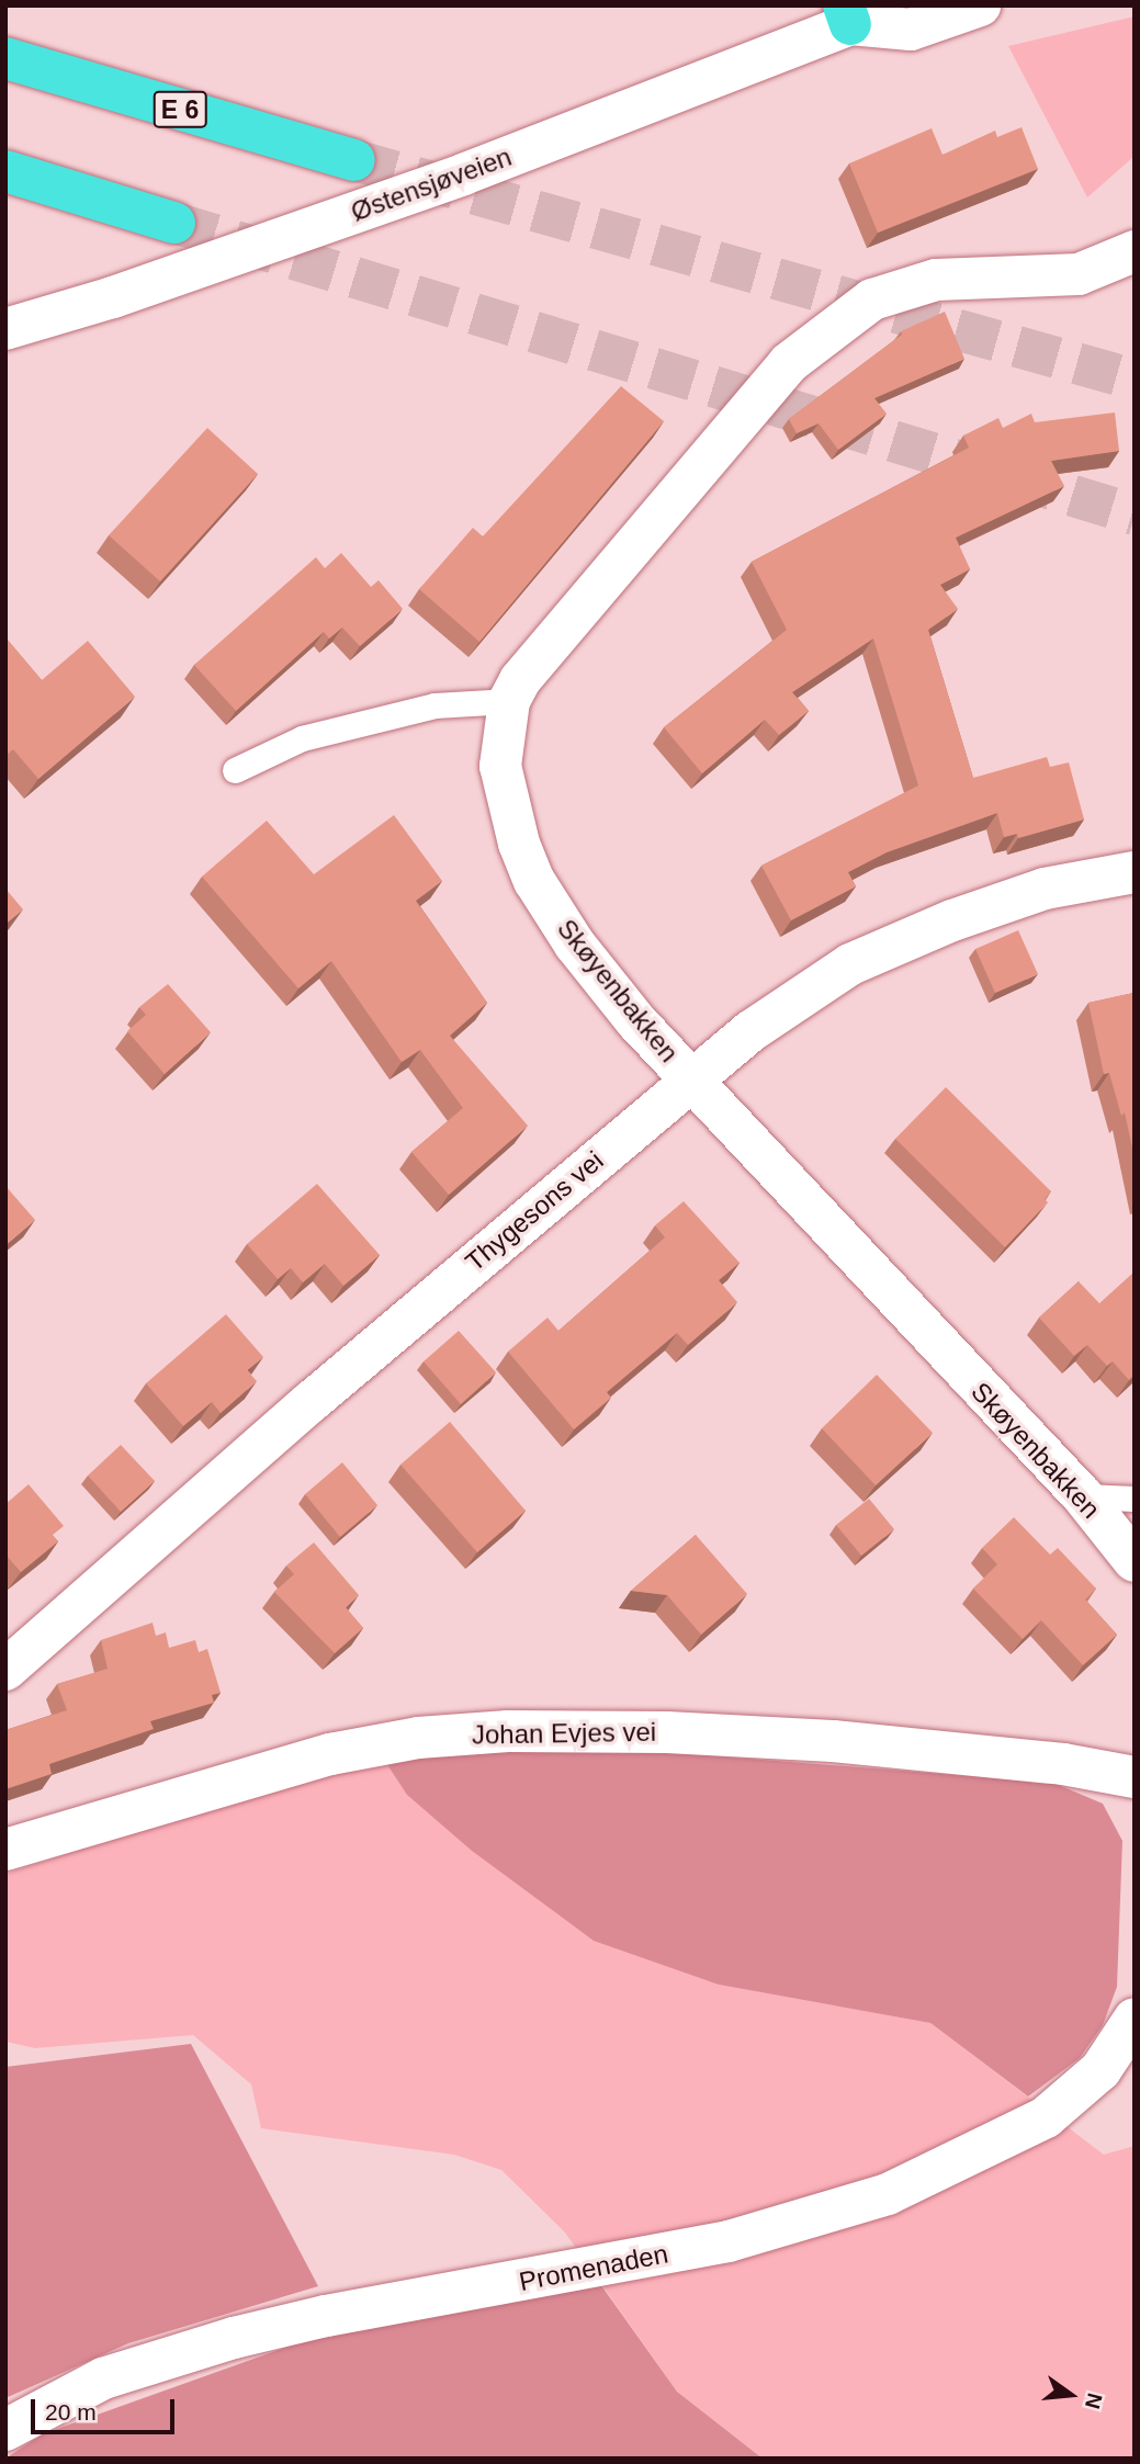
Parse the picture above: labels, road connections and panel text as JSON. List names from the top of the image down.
{
  "streets": {
    "highway": ["E 6"],
    "street": [
      "Østensjøveien",
      "Skøyenbakken",
      "Thygesons vei",
      "Johan Evjes vei",
      "Promenaden"
    ]
  },
  "crossings": [
    ["Skøyenbakken", "Thygesons vei"]
  ],
  "scale_bar": "20 m",
  "north": "right"
}
